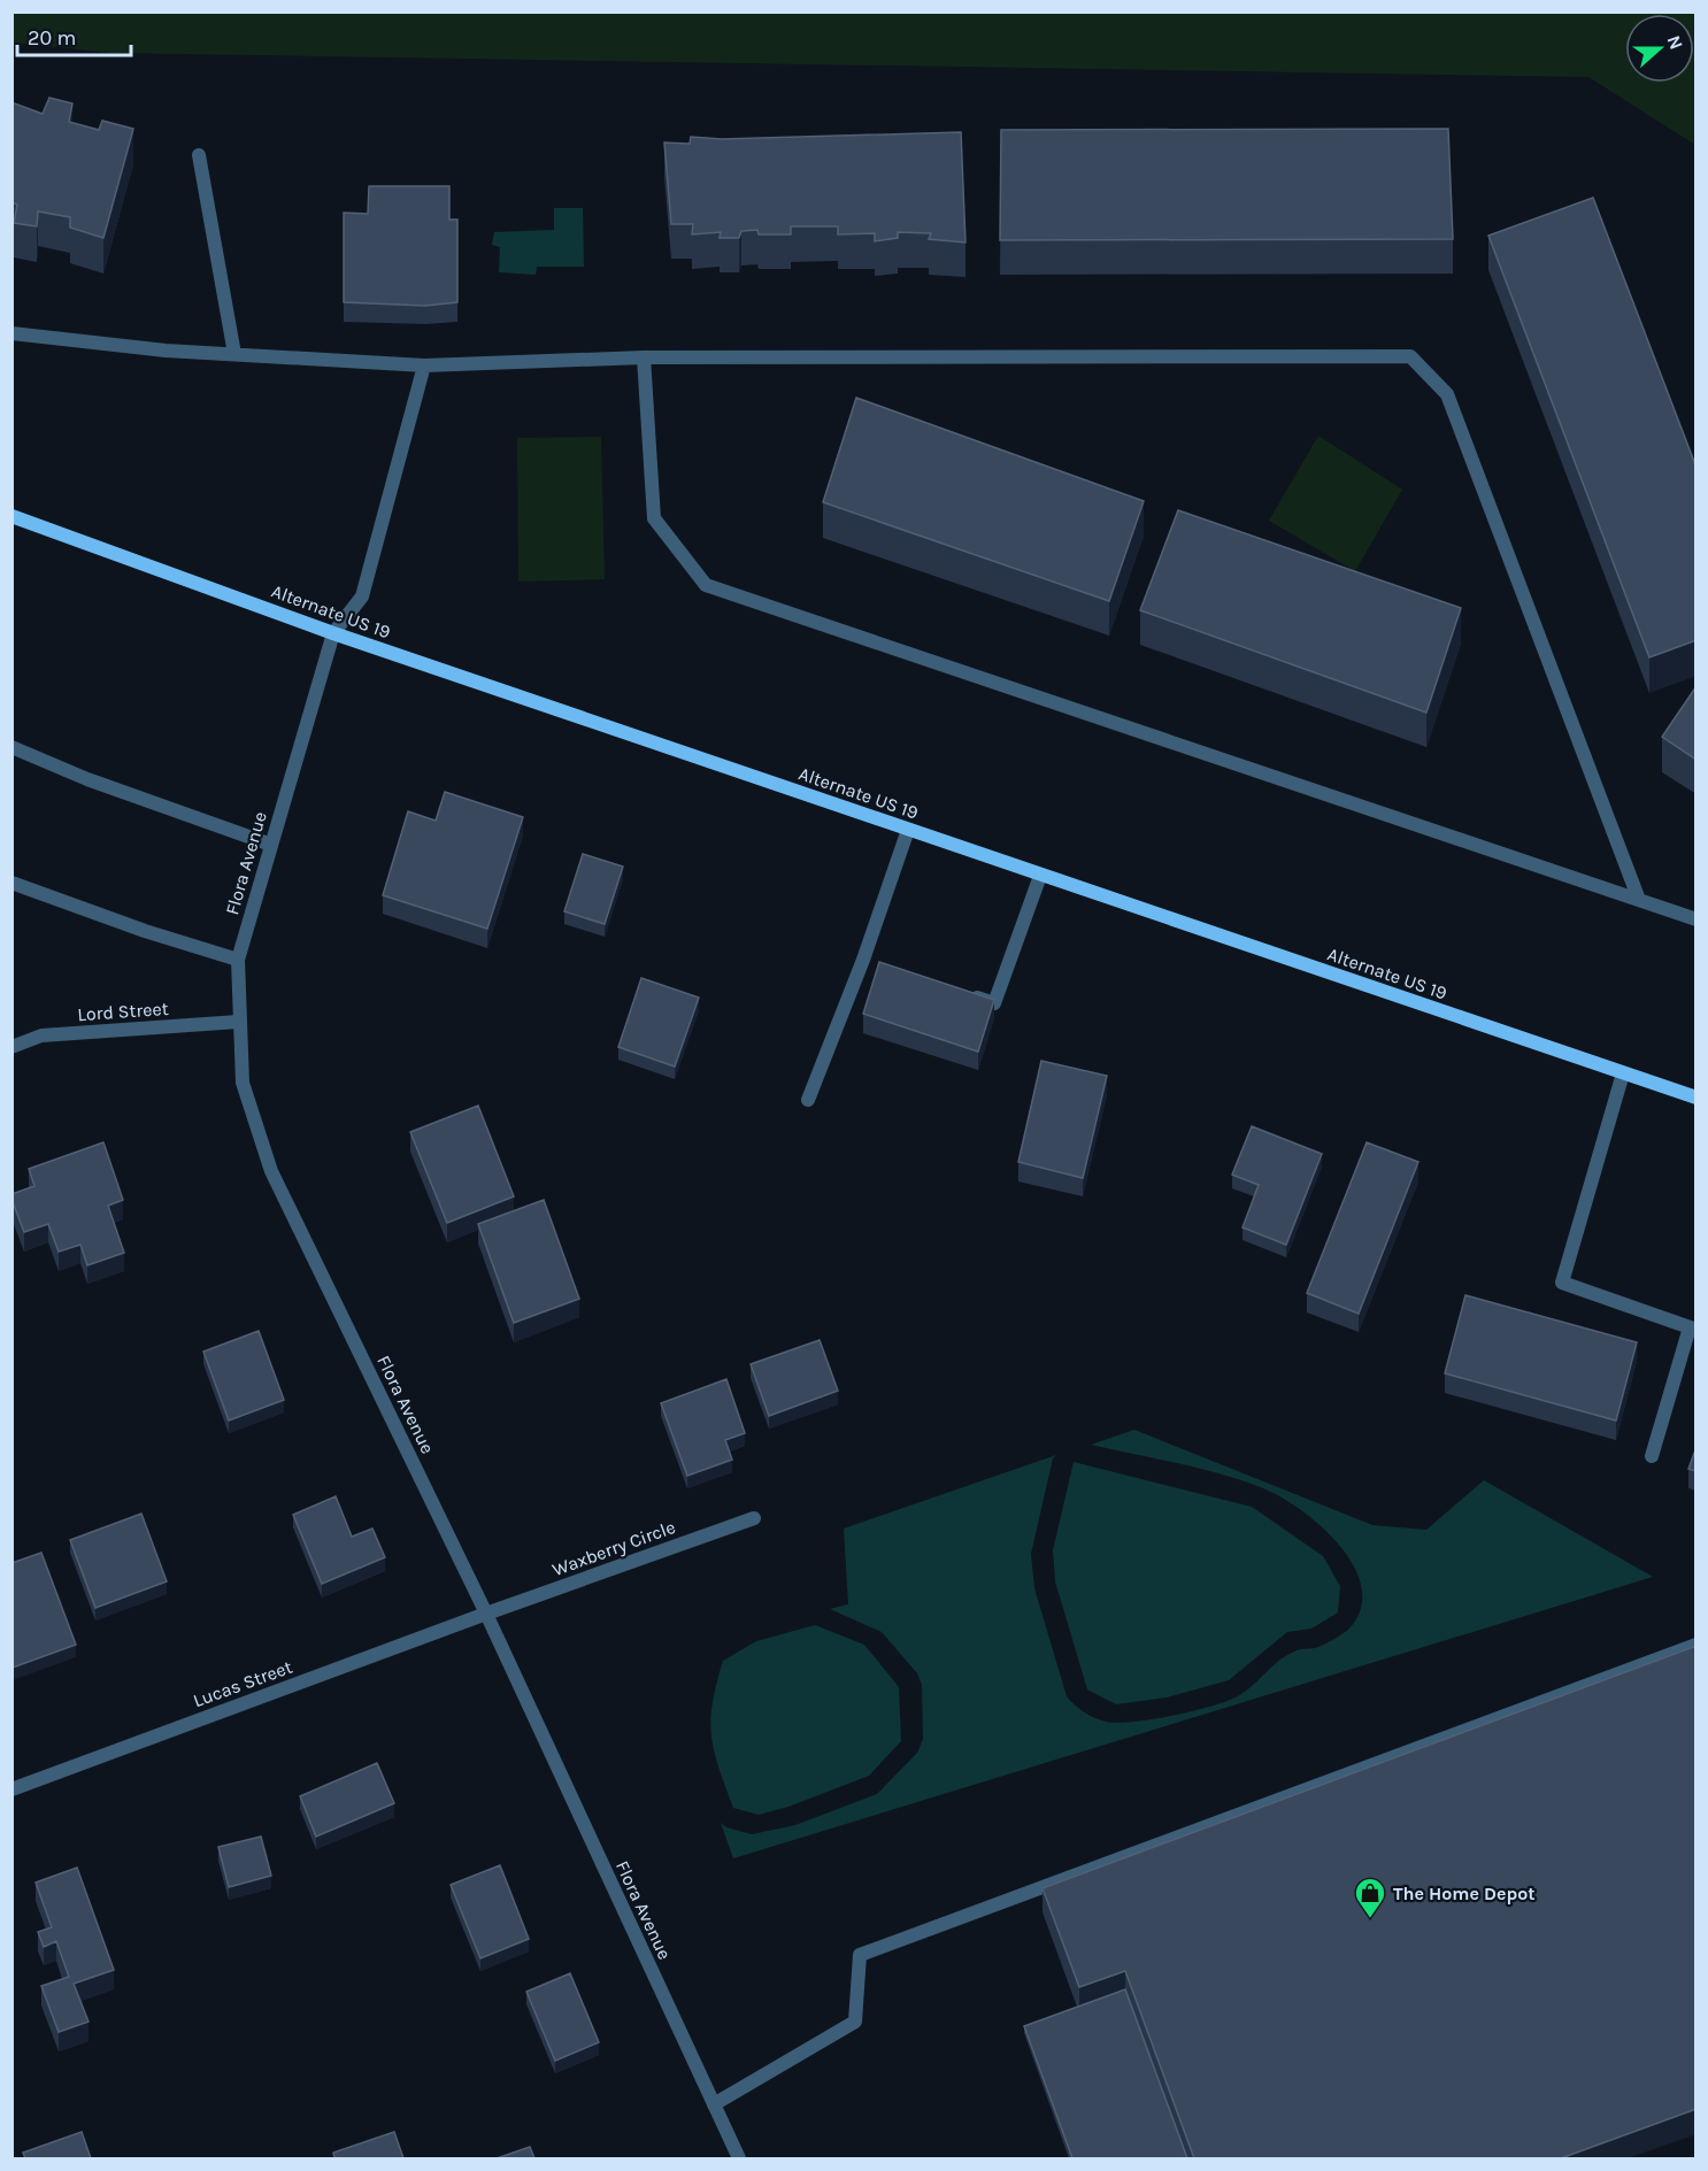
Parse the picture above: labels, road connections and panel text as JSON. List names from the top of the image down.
{
  "streets": {
    "main road": ["Alternate US 19"],
    "street": [
      "Flora Avenue",
      "Lord Street",
      "Waxberry Circle",
      "Lucas Street"
    ]
  },
  "crossings": [
    ["Alternate US 19", "Flora Avenue"],
    ["Flora Avenue", "Lord Street"],
    ["Flora Avenue", "Waxberry Circle"],
    ["Flora Avenue", "Lucas Street"],
    ["Waxberry Circle", "Lucas Street"]
  ],
  "places": {
    "shop": ["The Home Depot"]
  },
  "scale_bar": "20 m",
  "north": "right"
}
